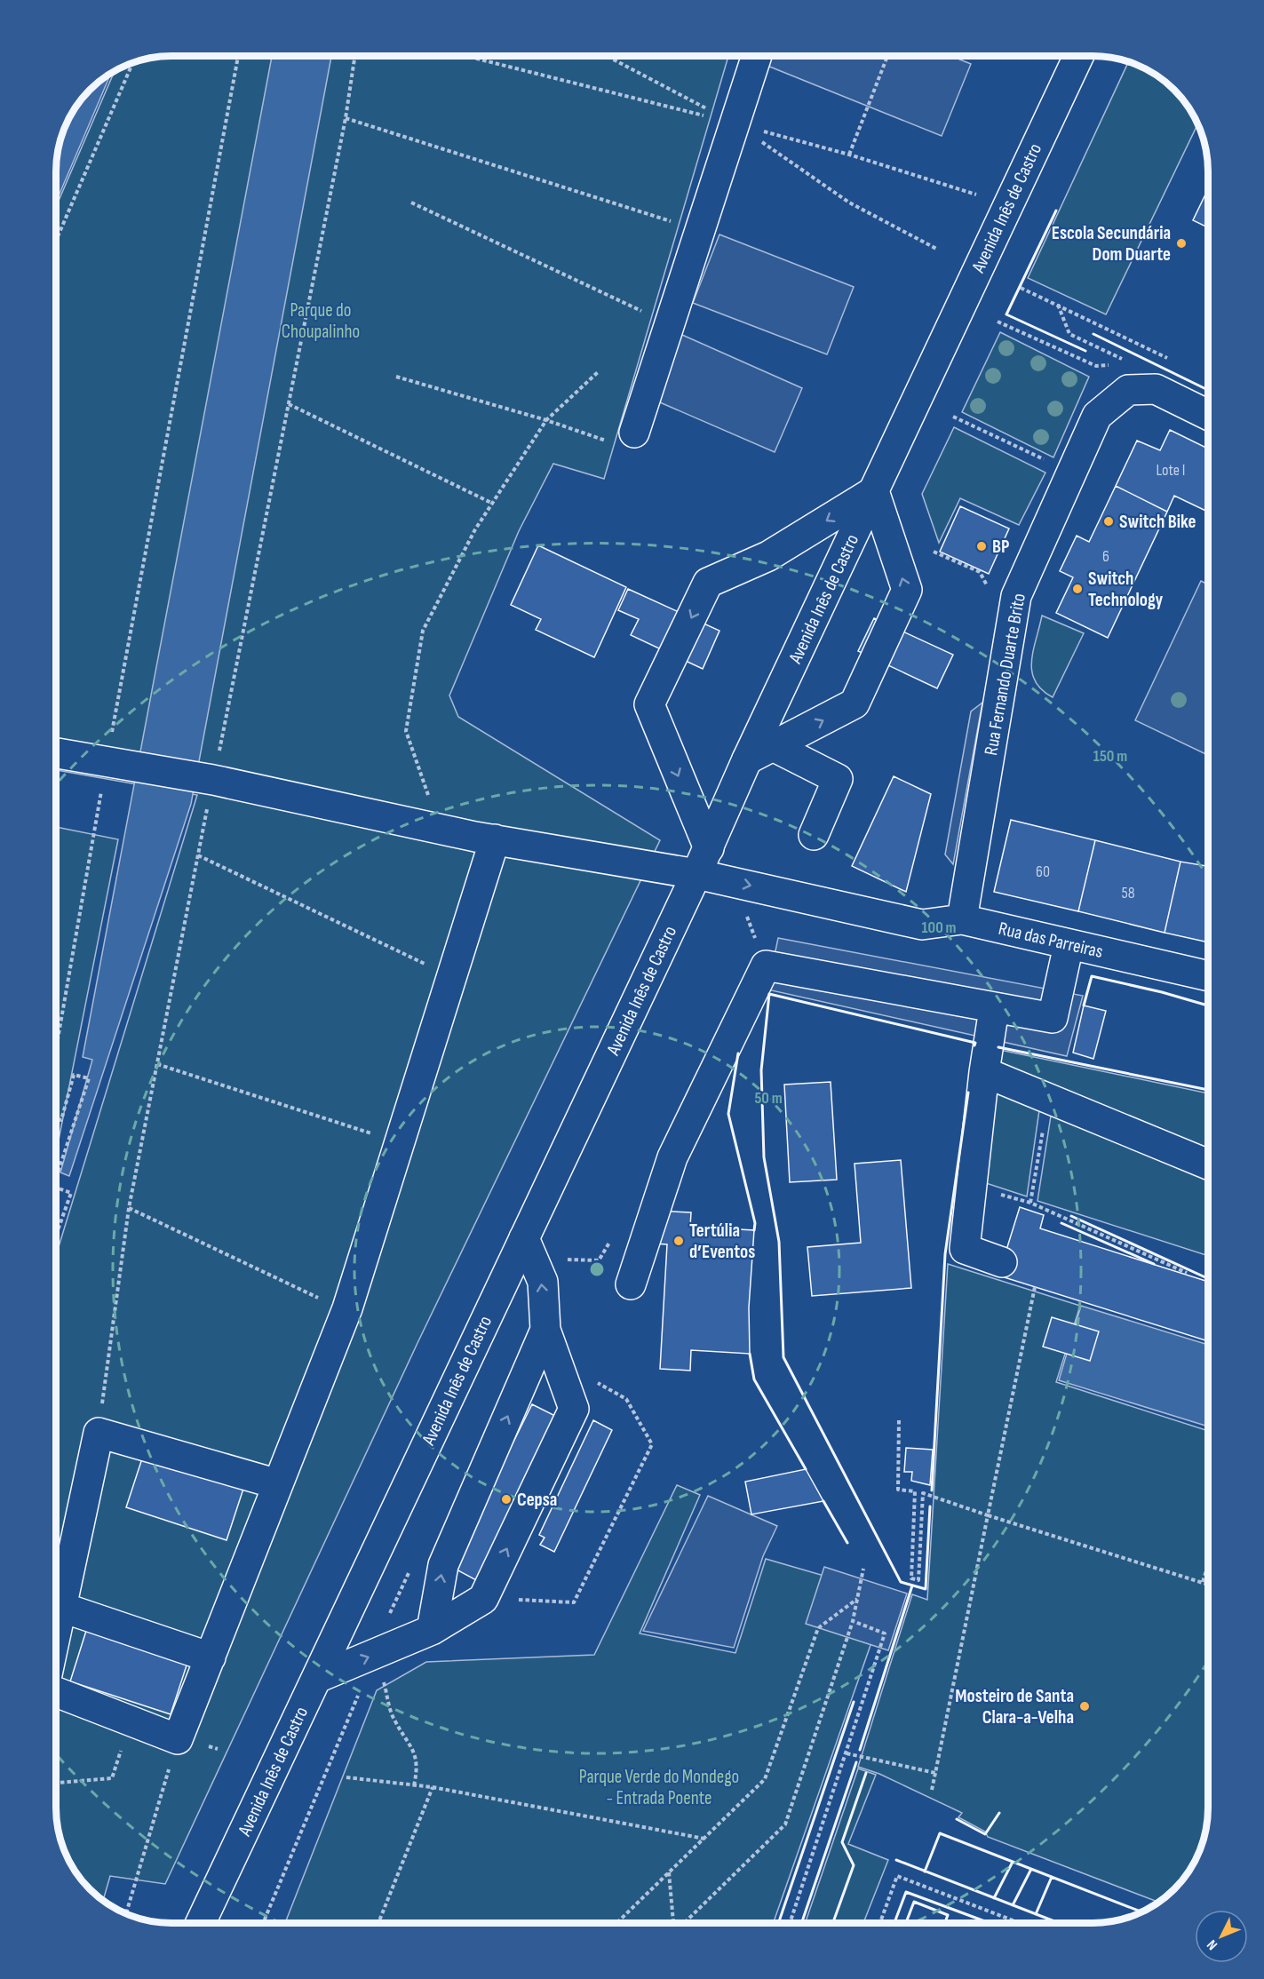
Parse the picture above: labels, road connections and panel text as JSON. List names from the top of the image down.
{
  "streets": {
    "main road": ["Avenida Inês de Castro", "Rua Fernando Duarte Brito", "Rua das Parreiras"]
  },
  "crossings": [
    ["Avenida Inês de Castro", "Rua das Parreiras"],
    ["Rua Fernando Duarte Brito", "Rua das Parreiras"]
  ],
  "parks": ["Parque do Choupalinho", "Parque Verde do Mondego - Entrada Poente"],
  "places": [
    "Escola Secundária Dom Duarte",
    "Switch Bike",
    "BP",
    "Switch Technology",
    "Tertúlia d’Eventos",
    "Cepsa",
    "Mosteiro de Santa Clara-a-Velha"
  ],
  "house_numbers": [
    "Lote I",
    "6",
    "60",
    "58"
  ],
  "north": "bottom left",
  "rings": ["150 m", "100 m", "50 m"]
}
